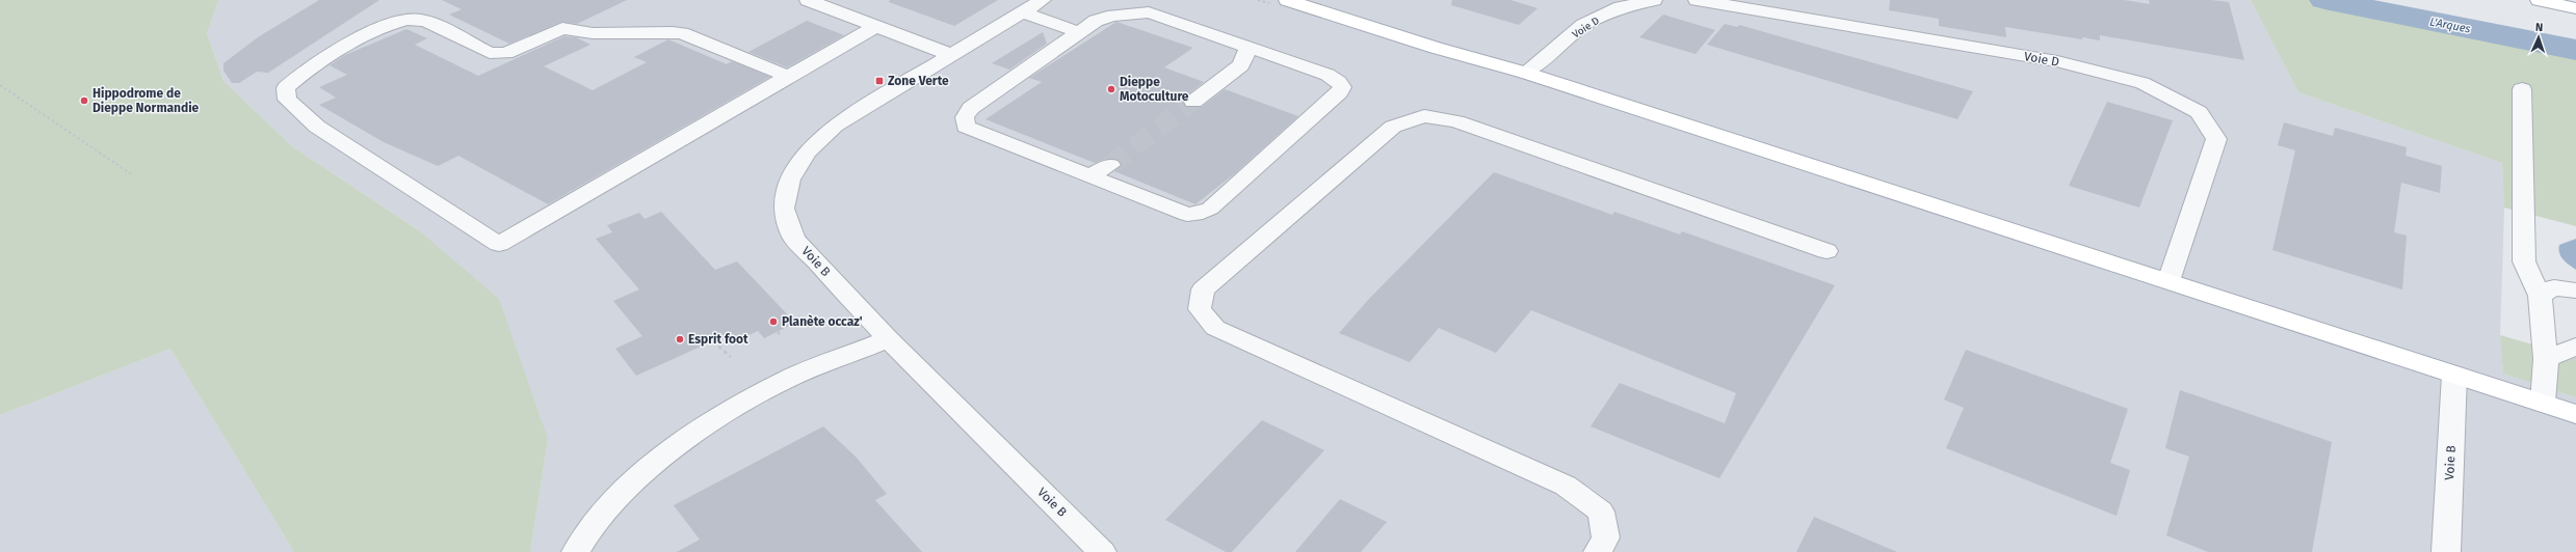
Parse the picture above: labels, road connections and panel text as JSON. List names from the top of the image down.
{
  "streets": {
    "lane": ["Voie D", "Voie B"]
  },
  "water": ["L'Arques"],
  "places": {
    "transit": ["Zone Verte"],
    "other": [
      "Dieppe Motoculture",
      "Hippodrome de Dieppe Normandie",
      "Planète occaz'",
      "Esprit foot"
    ]
  },
  "north": "top"
}
